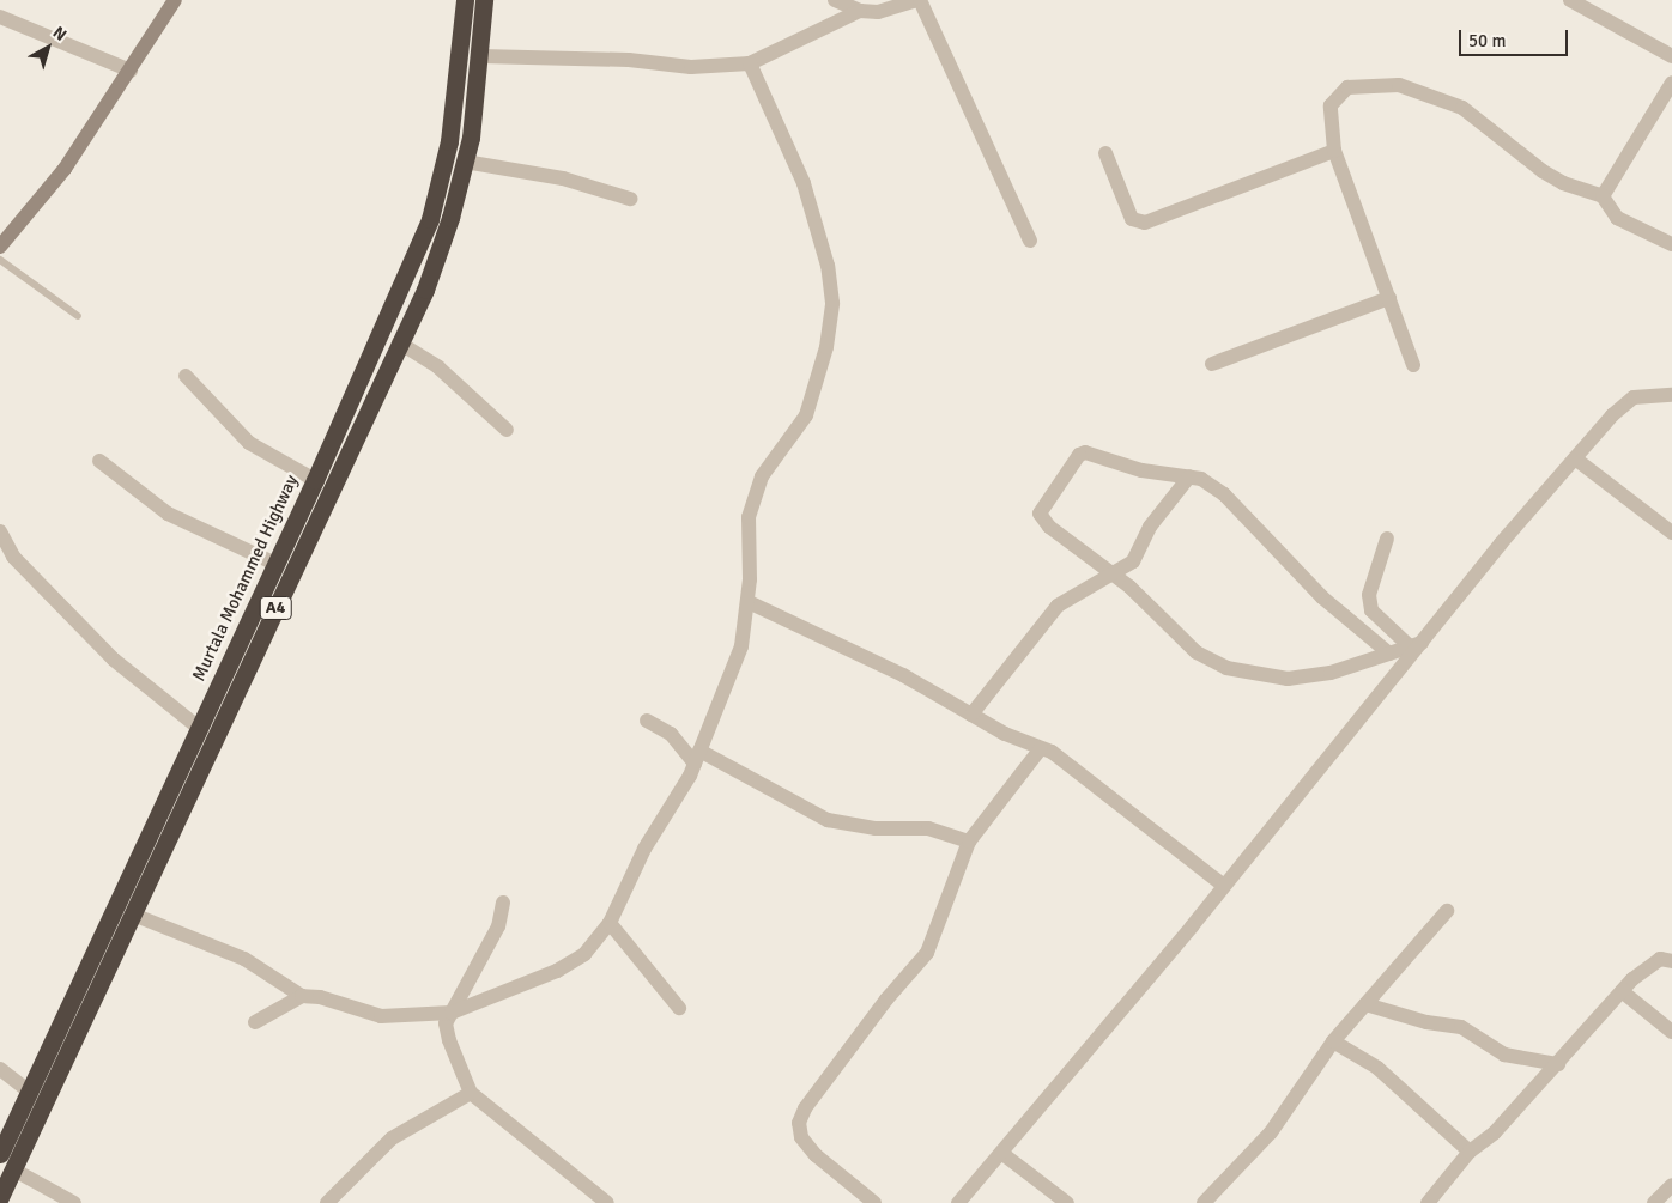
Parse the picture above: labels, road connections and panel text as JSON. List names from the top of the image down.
{
  "streets": {
    "highway": ["Murtala Mohammed Highway", "A4"]
  },
  "scale_bar": "50 m",
  "north": "top right"
}
